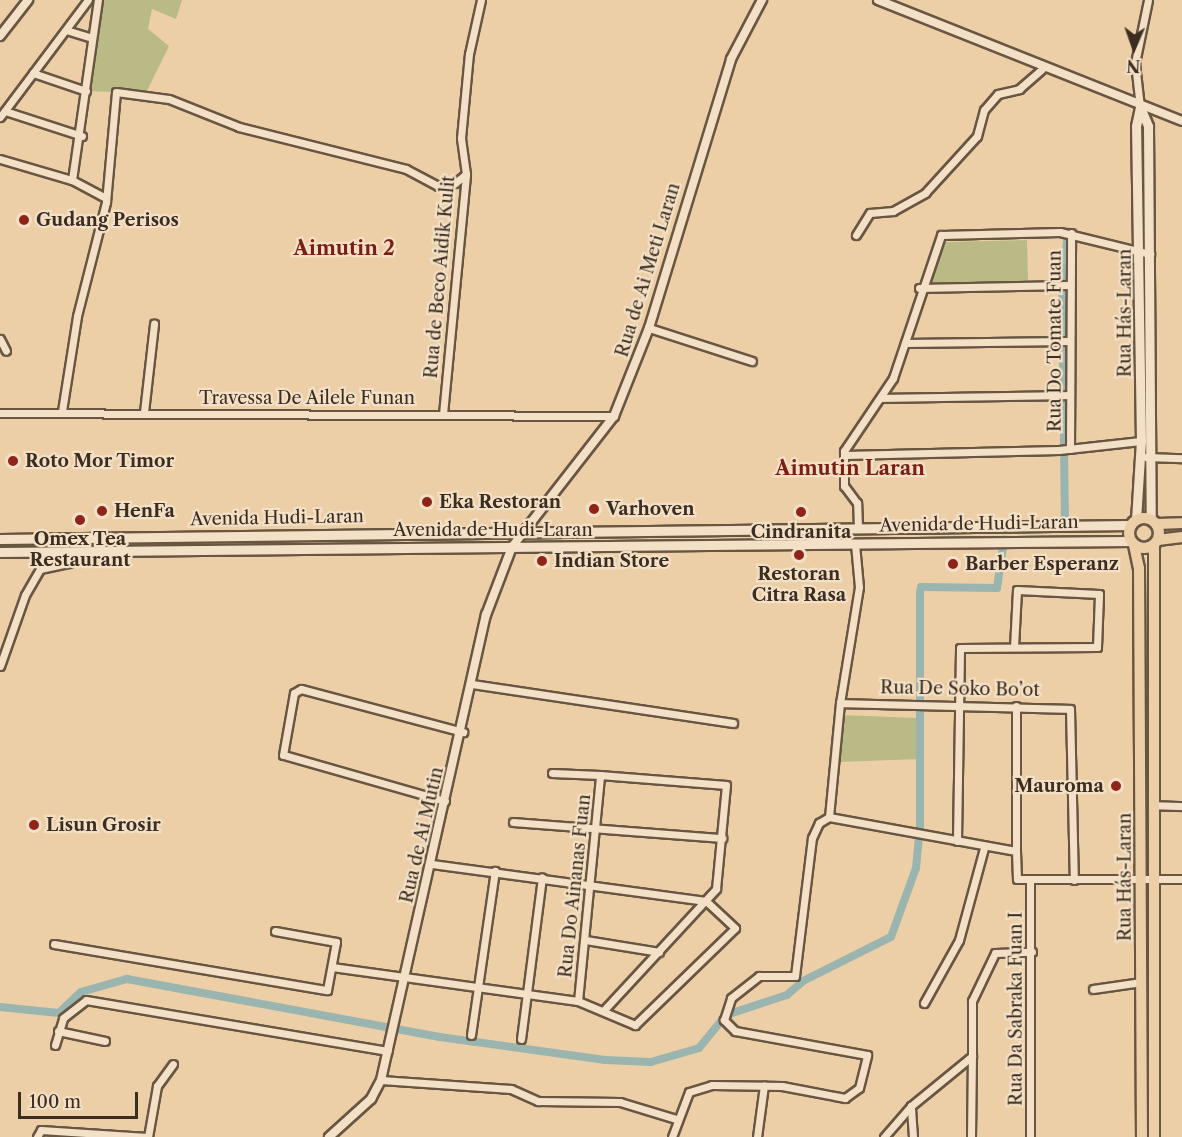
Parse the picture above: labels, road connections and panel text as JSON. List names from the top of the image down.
{
  "streets": {
    "main road": ["Rua Hás-Laran", "Avenida Hudi-Laran", "Avenida de Hudi-Laran"],
    "street": [
      "Rua de Ai Meti Laran",
      "Rua de Beco Aidik Kulit",
      "Rua Do Tomate Fuan",
      "Travessa De Ailele Funan",
      "Rua De Soko Bo’ot",
      "Rua de Ai Mutin",
      "Rua Do Ainanas Fuan",
      "Rua Da Sabraka Fuan I"
    ]
  },
  "crossings": [
    ["Rua de Ai Meti Laran", "Travessa De Ailele Funan"],
    ["Rua de Ai Meti Laran", "Avenida Hudi-Laran"],
    ["Rua de Ai Meti Laran", "Rua de Ai Mutin"],
    ["Rua de Beco Aidik Kulit", "Travessa De Ailele Funan"],
    ["Rua Hás-Laran", "Avenida Hudi-Laran"],
    ["Rua Hás-Laran", "Avenida de Hudi-Laran"],
    ["Avenida Hudi-Laran", "Rua de Ai Mutin"],
    ["Avenida de Hudi-Laran", "Rua de Ai Mutin"]
  ],
  "districts": ["Aimutin 2", "Aimutin Laran"],
  "places": [
    "Gudang Perisos",
    "Roto Mor Timor",
    "Eka Restoran",
    "Varhoven",
    "HenFa",
    "Cindranita",
    "Omex Tea Restaurant",
    "Restoran Citra Rasa",
    "Indian Store",
    "Barber Esperanz",
    "Mauroma",
    "Lisun Grosir"
  ],
  "scale_bar": "100 m",
  "north": "bottom"
}
